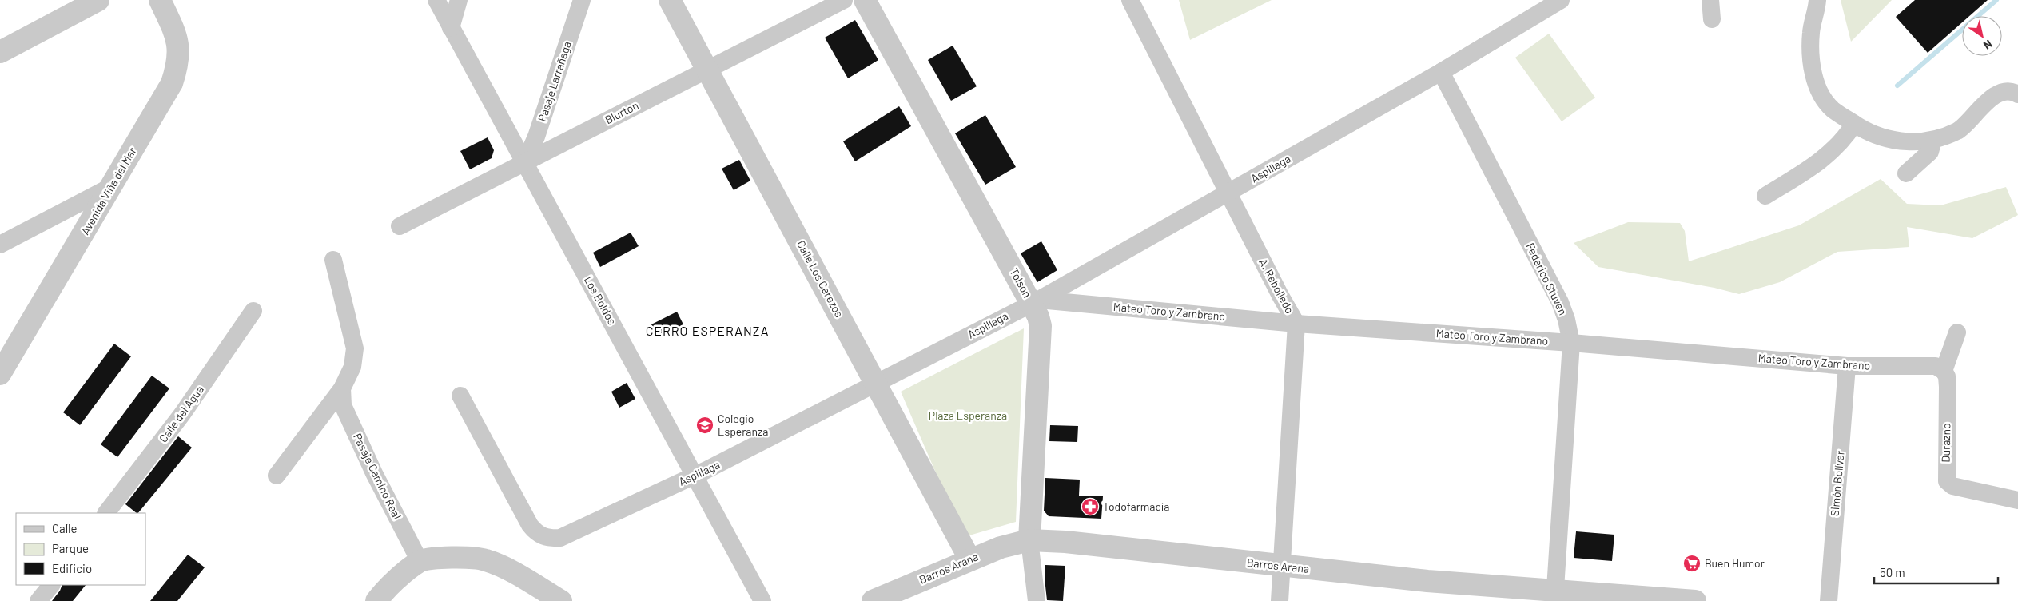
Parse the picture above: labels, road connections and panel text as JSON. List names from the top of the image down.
{
  "streets": {
    "street": [
      "Pasaje Larrañaga",
      "Blurton",
      "Aspillaga",
      "Avenida Viña del Mar",
      "Calle Los Cerezos",
      "Federico Stuven",
      "Tolson",
      "A. Rebolledo",
      "Los Boldos",
      "Mateo Toro y Zambrano",
      "Calle del Agua",
      "Durazno",
      "Pasaje Camino Real",
      "Simón Bolívar",
      "Barros Arana"
    ]
  },
  "crossings": [
    ["Pasaje Larrañaga", "Blurton"],
    ["Pasaje Larrañaga", "Los Boldos"],
    ["Blurton", "Calle Los Cerezos"],
    ["Blurton", "Los Boldos"],
    ["Aspillaga", "Calle Los Cerezos"],
    ["Aspillaga", "Federico Stuven"],
    ["Aspillaga", "Tolson"],
    ["Aspillaga", "A. Rebolledo"],
    ["Aspillaga", "Los Boldos"],
    ["Aspillaga", "Mateo Toro y Zambrano"],
    ["Calle Los Cerezos", "Barros Arana"],
    ["Federico Stuven", "Mateo Toro y Zambrano"],
    ["Federico Stuven", "Barros Arana"],
    ["Tolson", "Mateo Toro y Zambrano"],
    ["Tolson", "Barros Arana"],
    ["A. Rebolledo", "Mateo Toro y Zambrano"],
    ["A. Rebolledo", "Barros Arana"],
    ["Mateo Toro y Zambrano", "Durazno"],
    ["Mateo Toro y Zambrano", "Simón Bolívar"]
  ],
  "districts": ["CERRO ESPERANZA"],
  "parks": ["Plaza Esperanza"],
  "places": {
    "school or university": ["Colegio Esperanza"],
    "pharmacy": ["Todofarmacia"],
    "supermarket": ["Buen Humor"]
  },
  "legend": ["Calle", "Parque", "Edificio"],
  "scale_bar": "50 m",
  "north": "bottom right"
}
